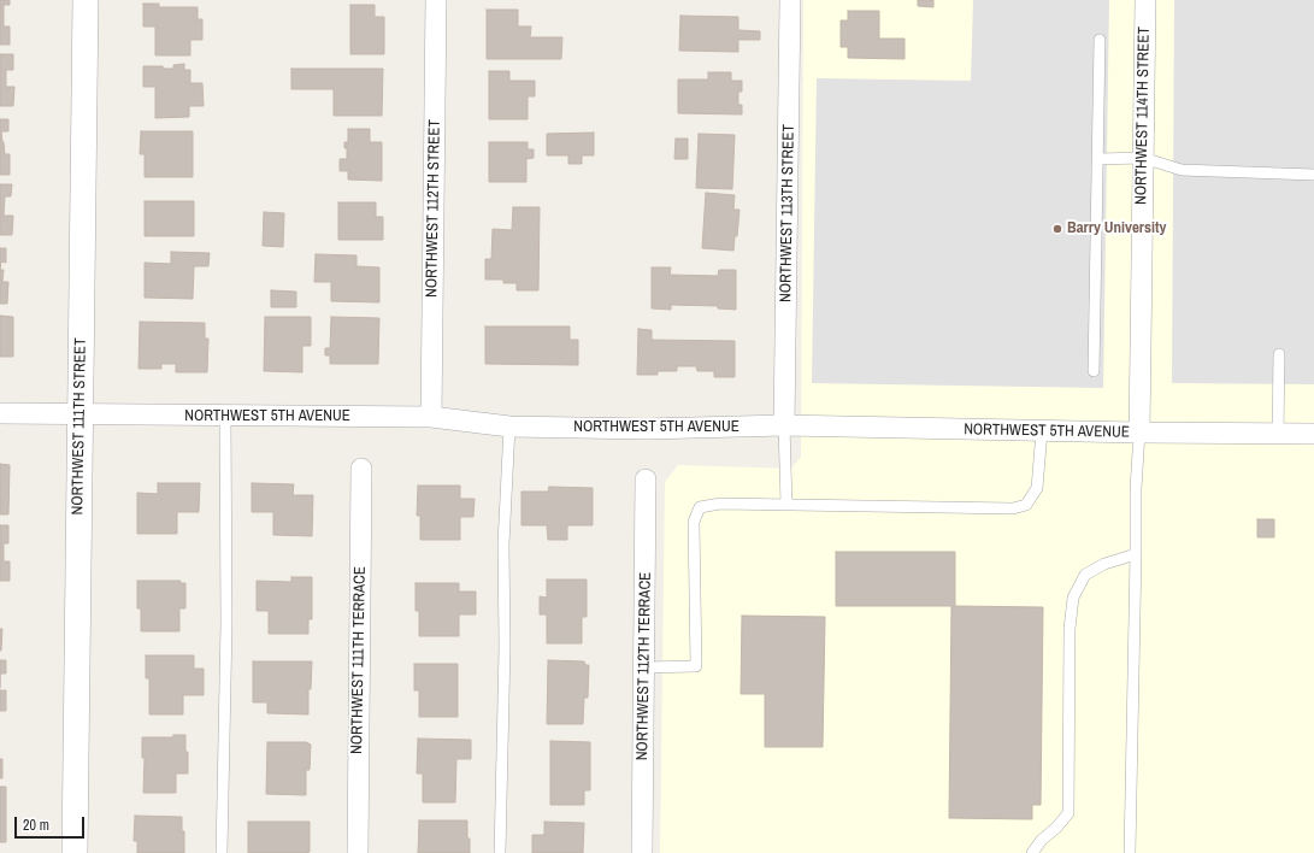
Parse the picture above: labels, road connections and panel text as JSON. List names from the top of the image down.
{
  "streets": {
    "street": [
      "NORTHWEST 114TH STREET",
      "NORTHWEST 112TH STREET",
      "NORTHWEST 113TH STREET",
      "NORTHWEST 5TH AVENUE",
      "NORTHWEST 111TH STREET",
      "NORTHWEST 111TH TERRACE",
      "NORTHWEST 112TH TERRACE"
    ]
  },
  "crossings": [
    ["NORTHWEST 114TH STREET", "NORTHWEST 5TH AVENUE"],
    ["NORTHWEST 112TH STREET", "NORTHWEST 5TH AVENUE"],
    ["NORTHWEST 113TH STREET", "NORTHWEST 5TH AVENUE"],
    ["NORTHWEST 5TH AVENUE", "NORTHWEST 111TH STREET"]
  ],
  "places": ["Barry University"],
  "scale_bar": "20 m"
}
